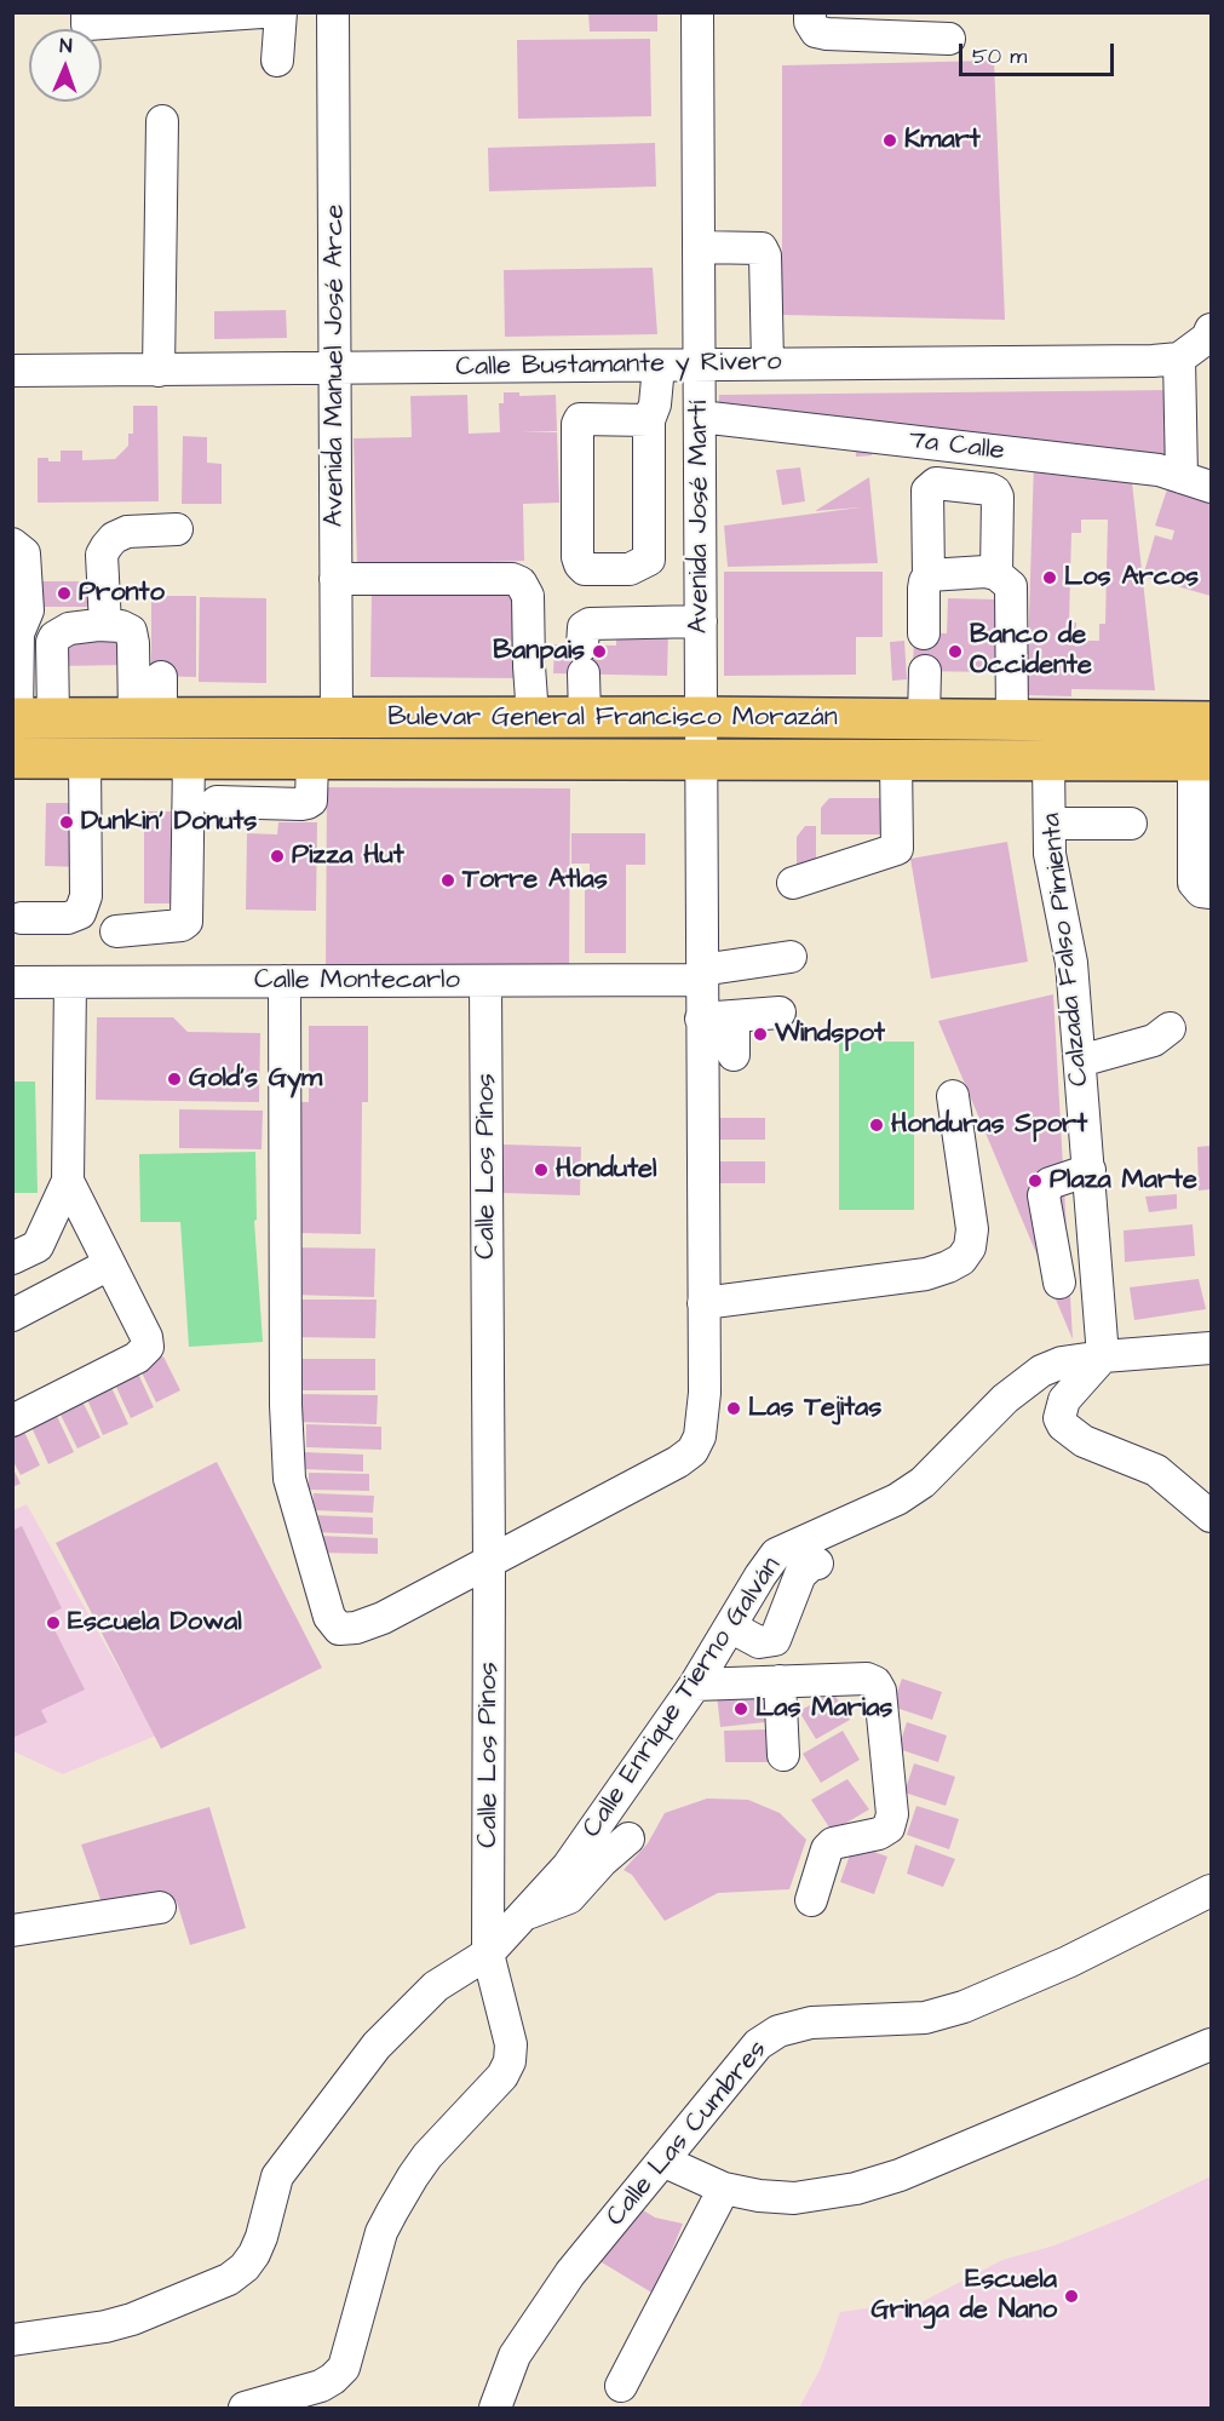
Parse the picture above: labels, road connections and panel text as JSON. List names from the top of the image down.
{
  "streets": {
    "main road": ["Bulevar General Francisco Morazán"],
    "street": [
      "Avenida Manuel José Arce",
      "Calle Bustamante y Rivero",
      "7a Calle",
      "Avenida José Martí",
      "Calzada Falso Pimienta",
      "Calle Montecarlo",
      "Calle Los Pinos",
      "Calle Enrique Tierno Galván",
      "Calle Las Cumbres"
    ]
  },
  "crossings": [
    ["Avenida Manuel José Arce", "Calle Bustamante y Rivero"],
    ["Avenida Manuel José Arce", "Bulevar General Francisco Morazán"],
    ["Calle Bustamante y Rivero", "Avenida José Martí"],
    ["7a Calle", "Avenida José Martí"],
    ["Avenida José Martí", "Bulevar General Francisco Morazán"],
    ["Avenida José Martí", "Calle Montecarlo"],
    ["Avenida José Martí", "Calle Los Pinos"],
    ["Bulevar General Francisco Morazán", "Calzada Falso Pimienta"],
    ["Calzada Falso Pimienta", "Calle Enrique Tierno Galván"],
    ["Calle Montecarlo", "Calle Los Pinos"],
    ["Calle Los Pinos", "Calle Enrique Tierno Galván"]
  ],
  "places": [
    "Kmart",
    "Los Arcos",
    "Pronto",
    "Banpais",
    "Banco de Occidente",
    "Dunkin' Donuts",
    "Pizza Hut",
    "Torre Atlas",
    "Windspot",
    "Gold's Gym",
    "Honduras Sport",
    "Hondutel",
    "Plaza Marte",
    "Las Tejitas",
    "Escuela Dowal",
    "Las Marias",
    "Escuela Gringa de Nano"
  ],
  "scale_bar": "50 m",
  "north": "top"
}
